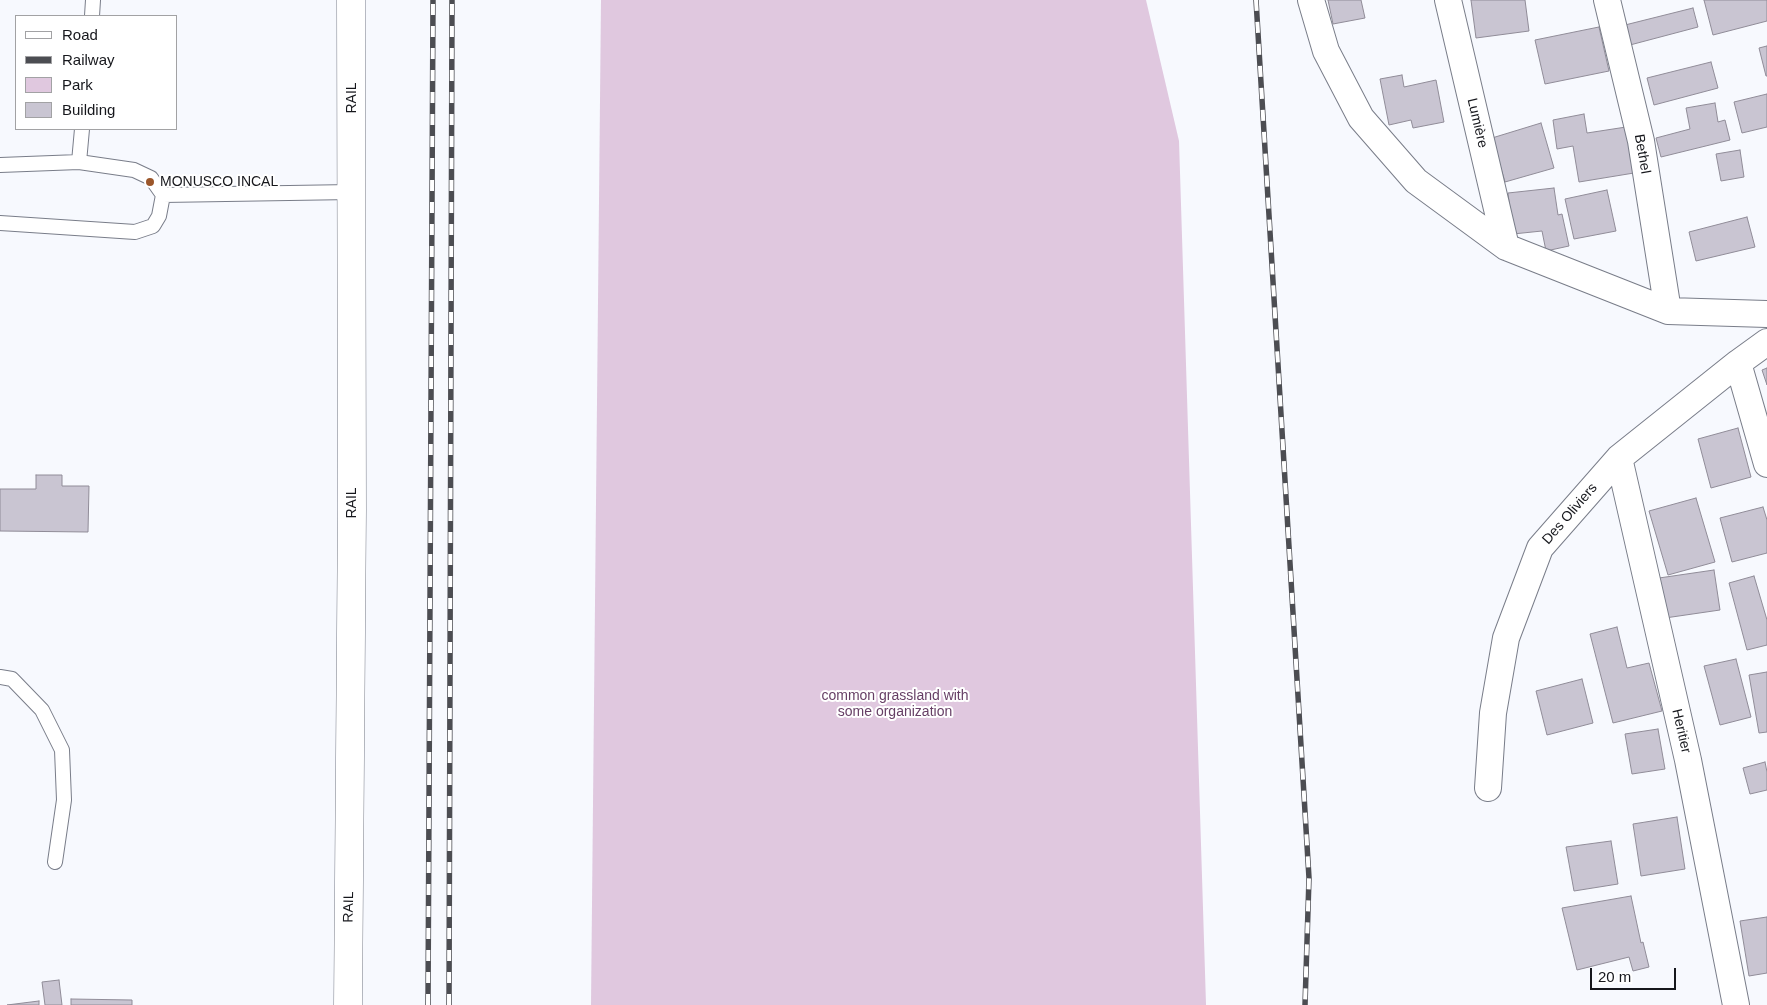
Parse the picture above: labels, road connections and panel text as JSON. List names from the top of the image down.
{
  "streets": {
    "main road": ["RAIL"],
    "street": [
      "Lumière",
      "Bethel",
      "Des Oliviers",
      "Heritier"
    ]
  },
  "crossings": [
    ["Des Oliviers", "Heritier"]
  ],
  "parks": ["common grassland with some organization"],
  "places": ["MONUSCO INCAL"],
  "legend": [
    "Road",
    "Railway",
    "Park",
    "Building"
  ],
  "scale_bar": "20 m"
}
